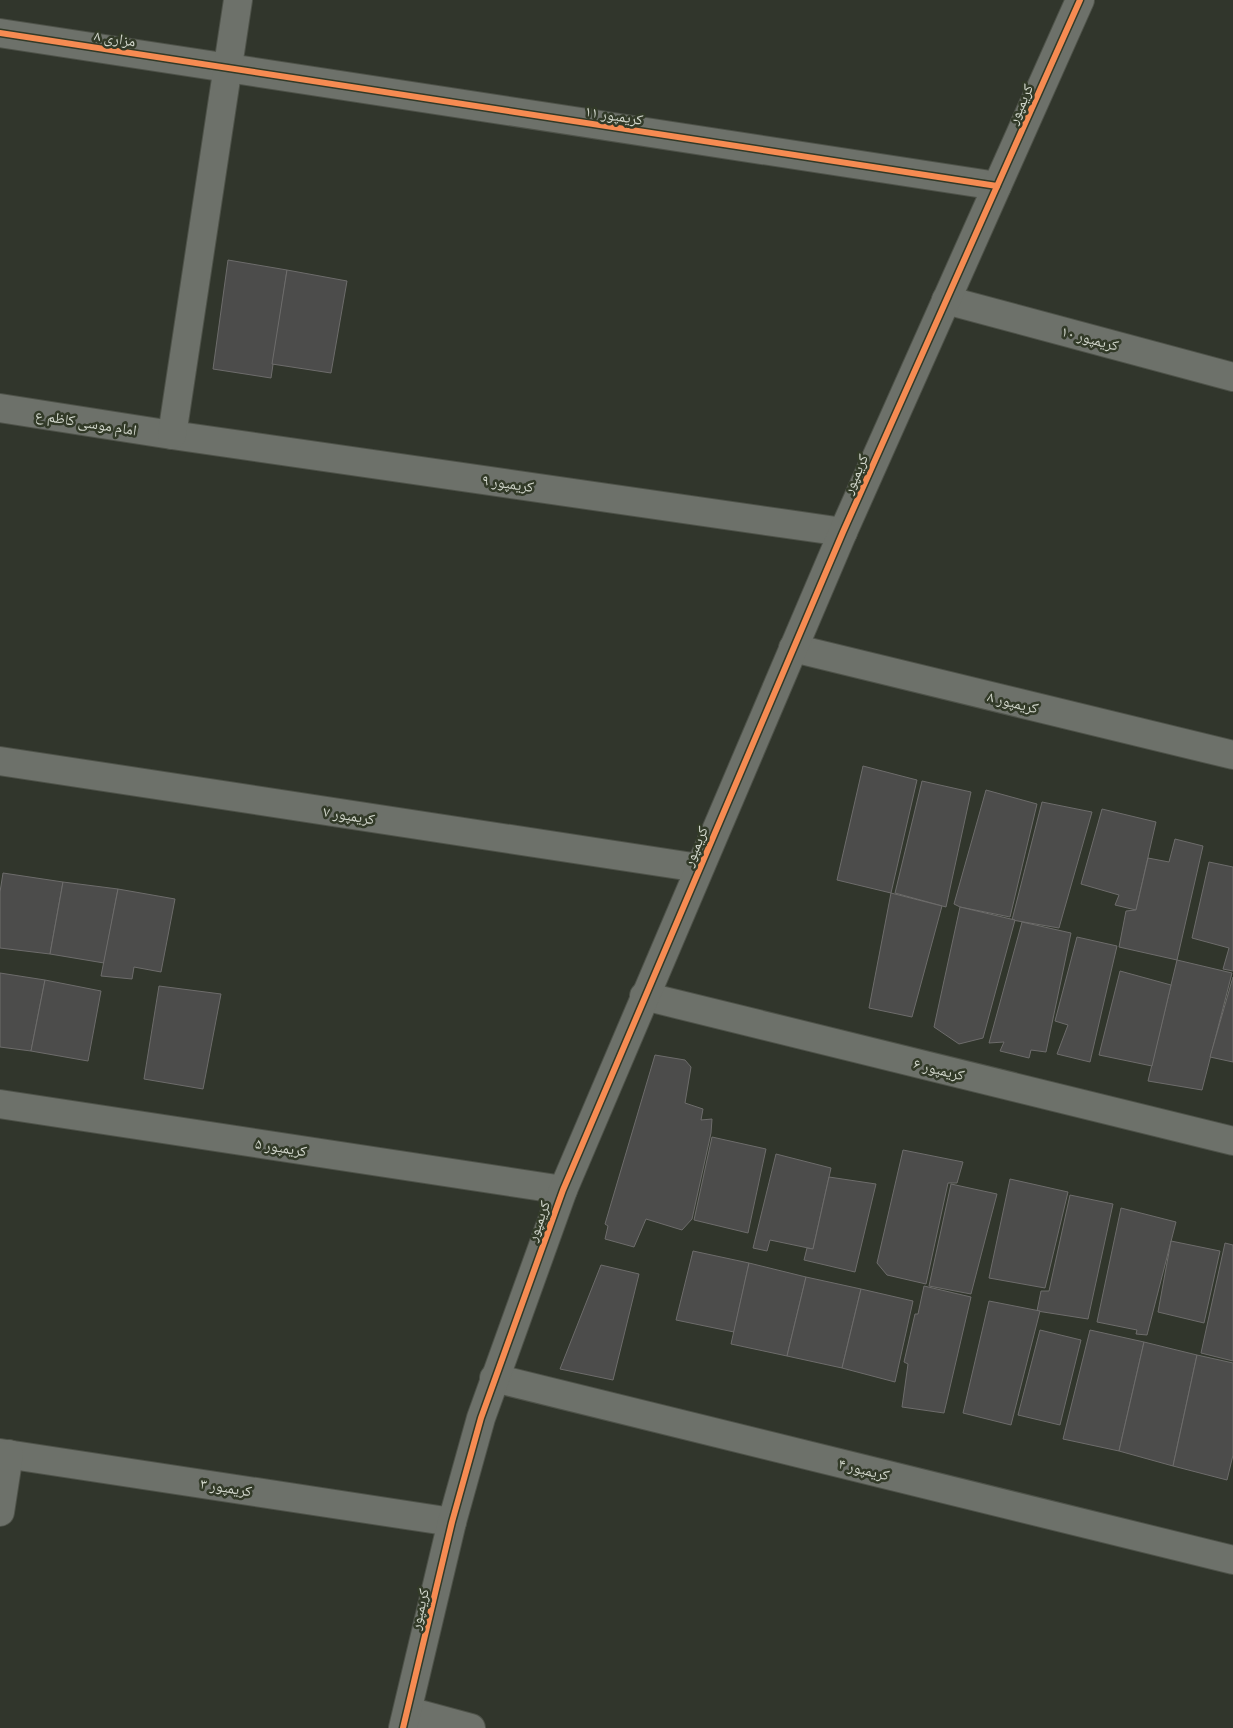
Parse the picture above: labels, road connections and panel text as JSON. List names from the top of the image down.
{
  "streets": {
    "street": [
      "مزاری ۸",
      "کریمپور",
      "کریمپور ۱۱",
      "کریمپور ۱۰",
      "امام موسی کاظم ع",
      "کریمپور ۹",
      "کریمپور ۸",
      "کریمپور ۷",
      "کریمپور ۶",
      "کریمپور ۵",
      "کریمپور ۴",
      "کریمپور ۳"
    ]
  },
  "crossings": [
    ["مزاری ۸", "کریمپور ۱۱"],
    ["کریمپور", "کریمپور ۱۱"],
    ["کریمپور", "کریمپور ۱۰"],
    ["کریمپور", "کریمپور ۹"],
    ["کریمپور", "کریمپور ۸"],
    ["کریمپور", "کریمپور ۷"],
    ["کریمپور", "کریمپور ۶"],
    ["کریمپور", "کریمپور ۵"],
    ["کریمپور", "کریمپور ۴"],
    ["کریمپور", "کریمپور ۳"],
    ["امام موسی کاظم ع", "کریمپور ۹"]
  ]
}
